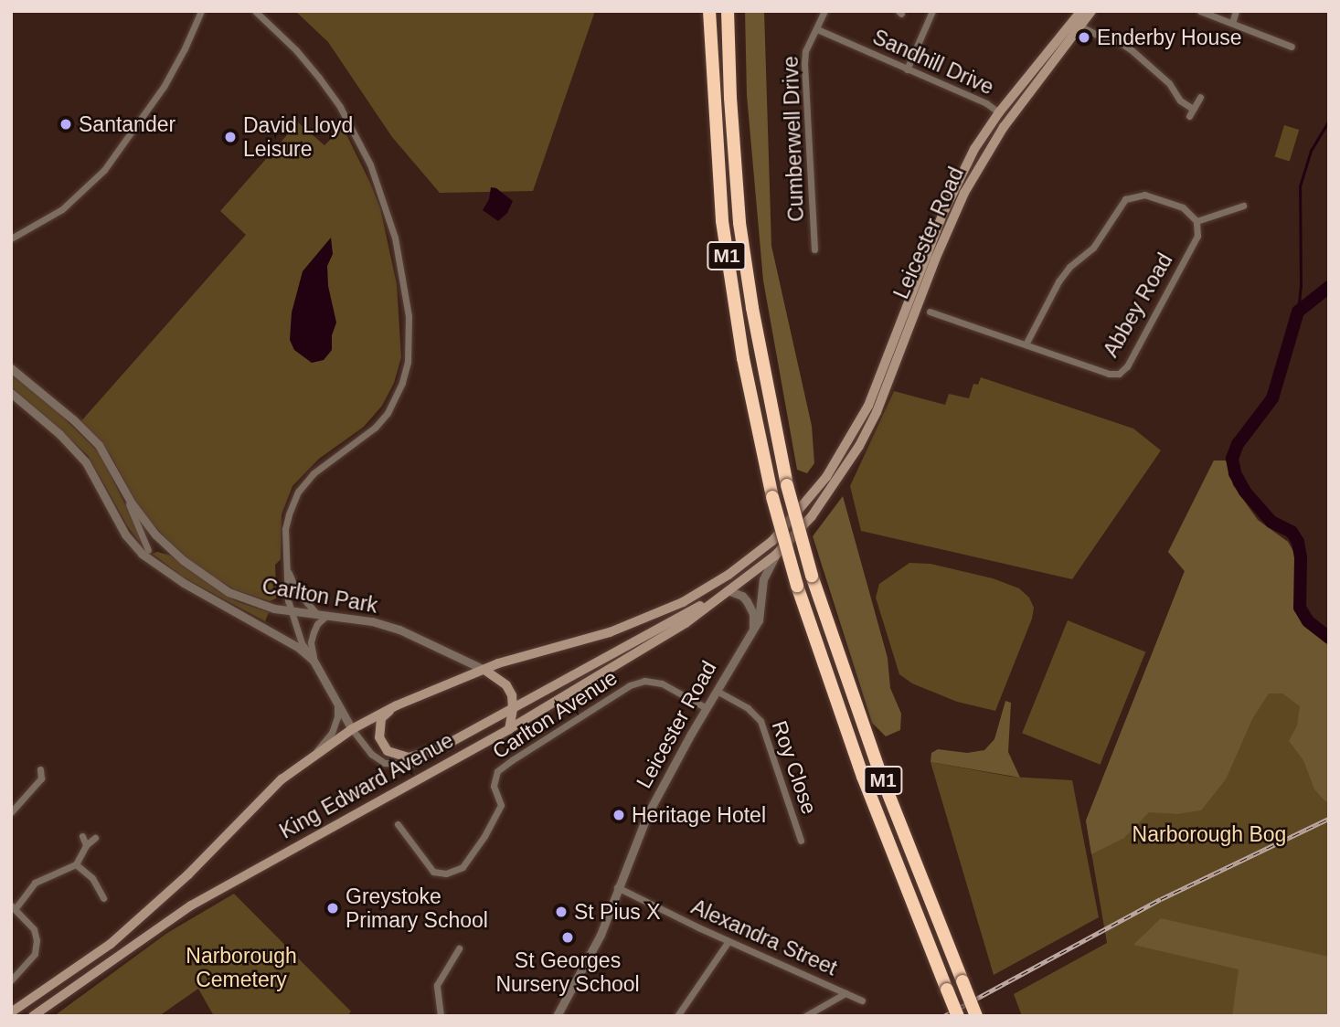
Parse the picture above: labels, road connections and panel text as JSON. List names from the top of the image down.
{
  "streets": {
    "highway": ["M1"],
    "main road": ["Leicester Road", "King Edward Avenue"],
    "street": [
      "Sandhill Drive",
      "Cumberwell Drive",
      "Abbey Road",
      "Carlton Park",
      "Carlton Avenue",
      "Roy Close",
      "Alexandra Street"
    ]
  },
  "crossings": [
    ["Sandhill Drive", "Cumberwell Drive"],
    ["Sandhill Drive", "Leicester Road"],
    ["Leicester Road", "Carlton Avenue"],
    ["Leicester Road", "Roy Close"],
    ["Leicester Road", "King Edward Avenue"],
    ["Leicester Road", "Alexandra Street"],
    ["Carlton Park", "King Edward Avenue"]
  ],
  "parks": ["Narborough Bog", "Narborough Cemetery"],
  "places": [
    "Enderby House",
    "Santander",
    "David Lloyd Leisure",
    "Heritage Hotel",
    "Greystoke Primary School",
    "St Pius X",
    "St Georges Nursery School"
  ]
}
